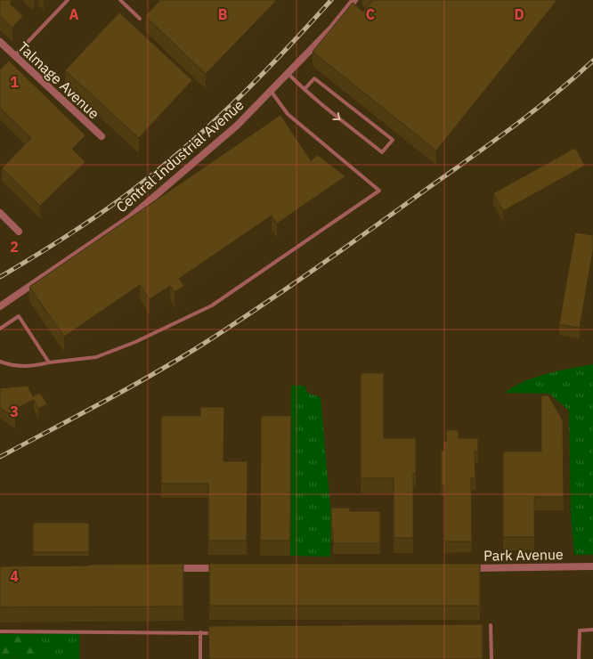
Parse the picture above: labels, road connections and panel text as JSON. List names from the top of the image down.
{
  "streets": {
    "street": ["Talmage Avenue", "Central Industrial Avenue", "Park Avenue"]
  },
  "grid": {
    "columns": [
      "A",
      "B",
      "C",
      "D"
    ],
    "rows": [
      "1",
      "2",
      "3",
      "4"
    ]
  }
}
